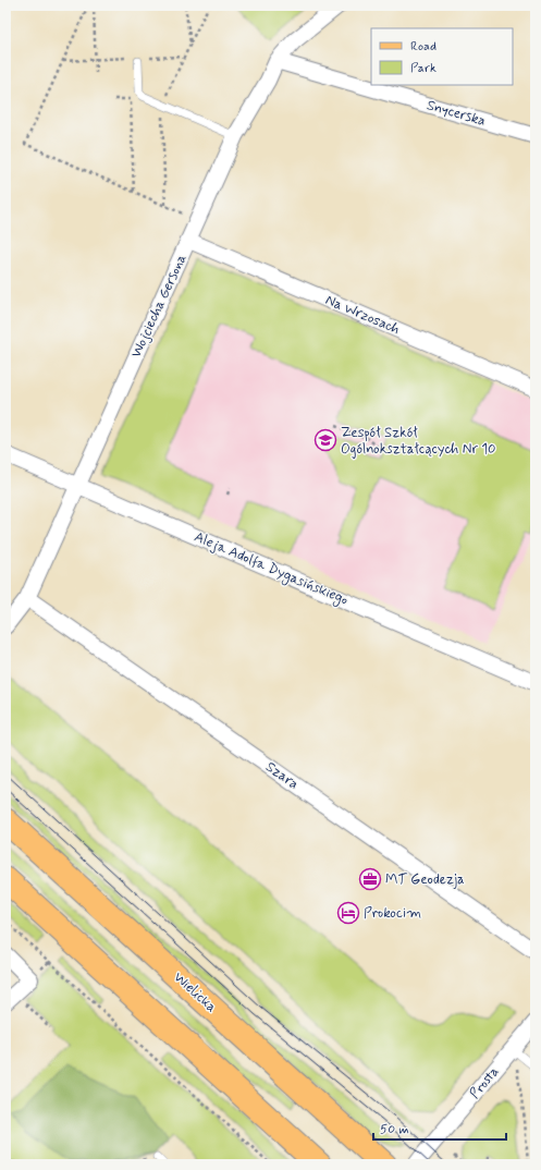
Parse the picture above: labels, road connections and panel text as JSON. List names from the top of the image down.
{
  "streets": {
    "main road": ["Wielicka"],
    "street": [
      "Snycerska",
      "Wojciecha Gersona",
      "Na Wrzosach",
      "Aleja Adolfa Dygasińskiego",
      "Szara",
      "Prosta"
    ]
  },
  "crossings": [
    ["Snycerska", "Wojciecha Gersona"],
    ["Wojciecha Gersona", "Na Wrzosach"],
    ["Wojciecha Gersona", "Aleja Adolfa Dygasińskiego"],
    ["Wojciecha Gersona", "Szara"]
  ],
  "places": {
    "school or university": ["Zespół Szkół Ogólnokształcących Nr 10"],
    "office": ["MT Geodezja"],
    "hotel": ["Prokocim"]
  },
  "legend": ["Road", "Park"],
  "scale_bar": "50 m"
}
